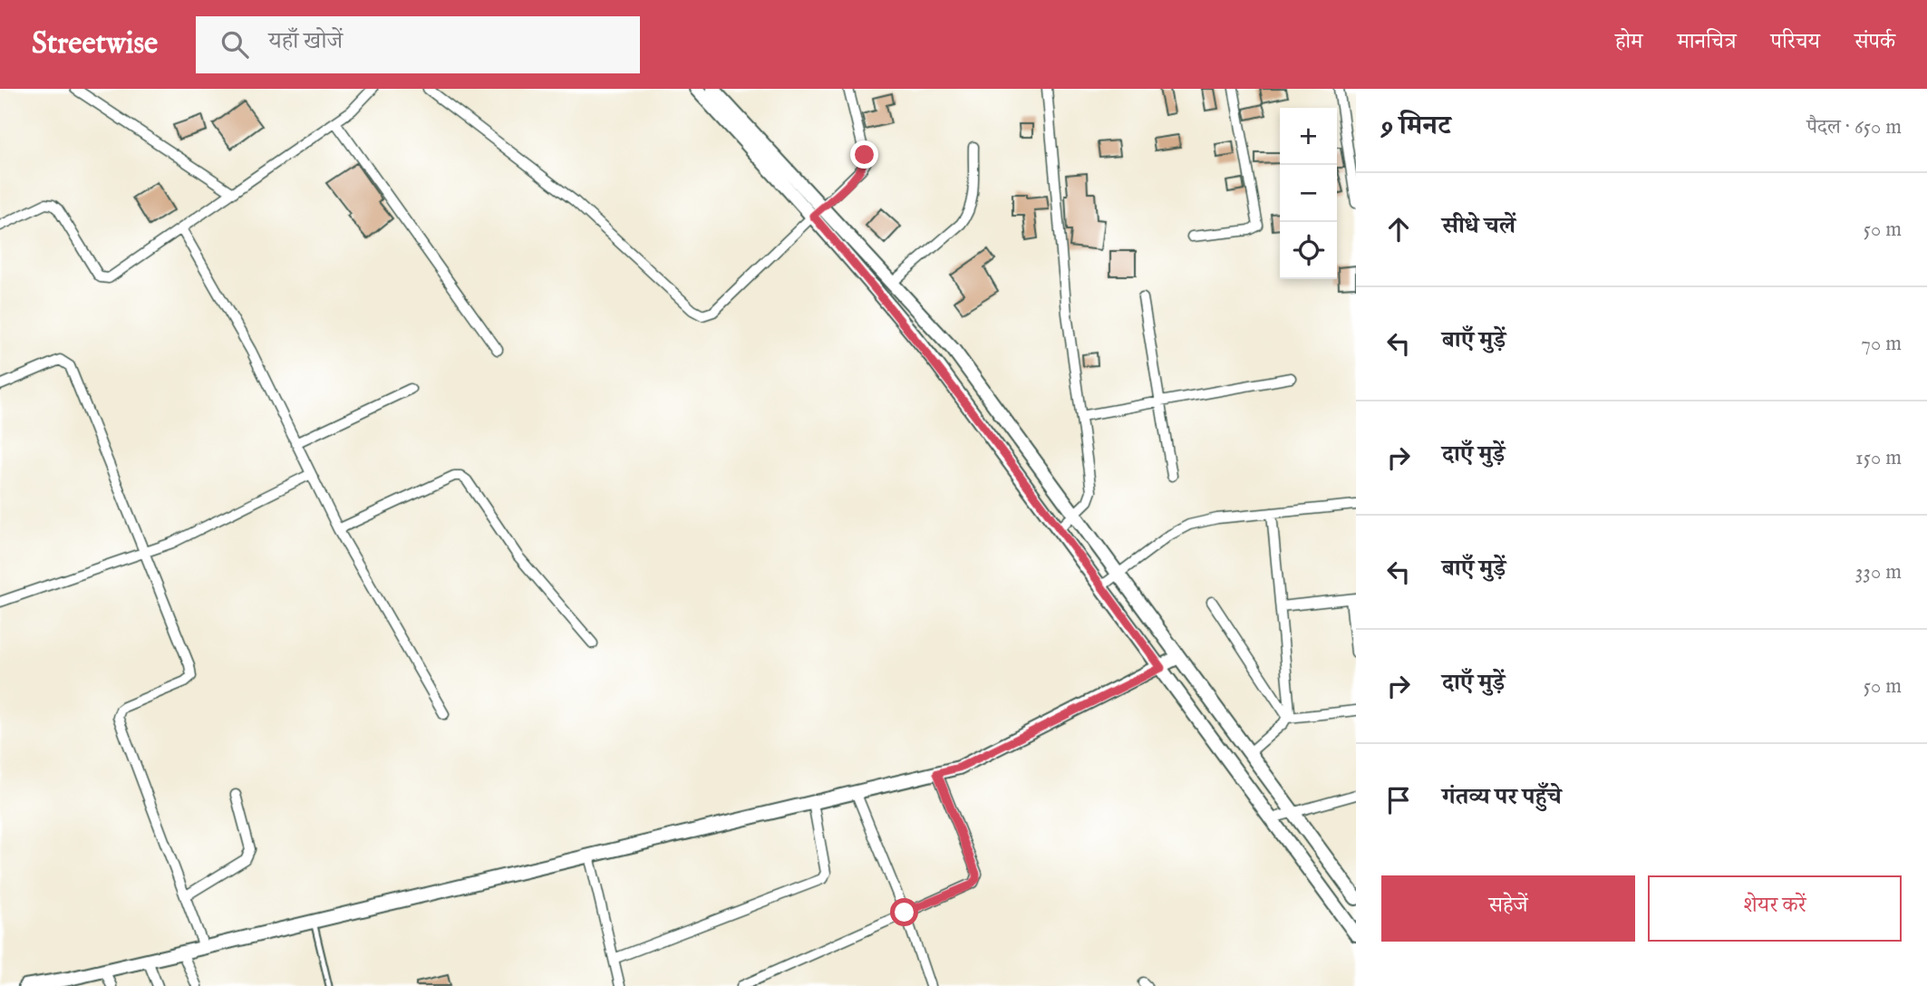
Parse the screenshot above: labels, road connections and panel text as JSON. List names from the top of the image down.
{
  "page": {
    "header": "Streetwise",
    "search": "यहाँ खोजें",
    "nav": [
      "होम",
      "मानचित्र",
      "परिचय",
      "संपर्क"
    ],
    "heading": ["9 मिनट", "पैदल · 650 m"],
    "map_buttons": ["+", "−"],
    "list": [
      ["सीधे चलें", "50 m"],
      ["बाएँ मुड़ें", "70 m"],
      ["दाएँ मुड़ें", "150 m"],
      ["बाएँ मुड़ें", "330 m"],
      ["दाएँ मुड़ें", "50 m"],
      "गंतव्य पर पहुँचे"
    ],
    "buttons": ["सहेजें", "शेयर करें"]
  }
}
